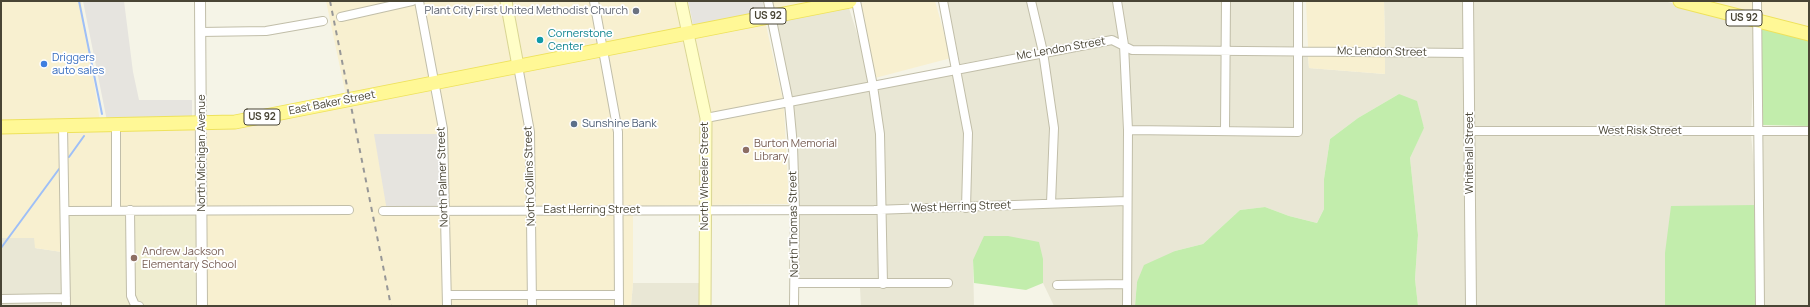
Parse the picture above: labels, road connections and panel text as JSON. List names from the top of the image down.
{
  "streets": {
    "main road": [
      "US 92",
      "East Baker Street",
      "North Collins Street",
      "North Wheeler Street"
    ],
    "street": [
      "Mc Lendon Street",
      "West Risk Street",
      "North Michigan Avenue",
      "Whitehall Street",
      "North Palmer Street",
      "West Herring Street",
      "East Herring Street",
      "North Thomas Street"
    ]
  },
  "crossings": [
    ["US 92", "East Baker Street"],
    ["US 92", "North Collins Street"],
    ["US 92", "North Wheeler Street"],
    ["US 92", "North Thomas Street"],
    ["Mc Lendon Street", "Whitehall Street"],
    ["Mc Lendon Street", "North Wheeler Street"],
    ["Mc Lendon Street", "North Thomas Street"],
    ["East Baker Street", "North Michigan Avenue"],
    ["East Baker Street", "North Collins Street"],
    ["East Baker Street", "North Palmer Street"],
    ["West Risk Street", "Whitehall Street"],
    ["North Collins Street", "East Herring Street"],
    ["North Wheeler Street", "East Herring Street"],
    ["North Palmer Street", "East Herring Street"],
    ["West Herring Street", "East Herring Street"],
    ["West Herring Street", "North Thomas Street"],
    ["East Herring Street", "North Thomas Street"]
  ],
  "places": [
    "Plant City First United Methodist Church",
    "Cornerstone Center",
    "Driggers auto sales",
    "Sunshine Bank",
    "Burton Memorial Library",
    "Andrew Jackson Elementary School"
  ]
}
